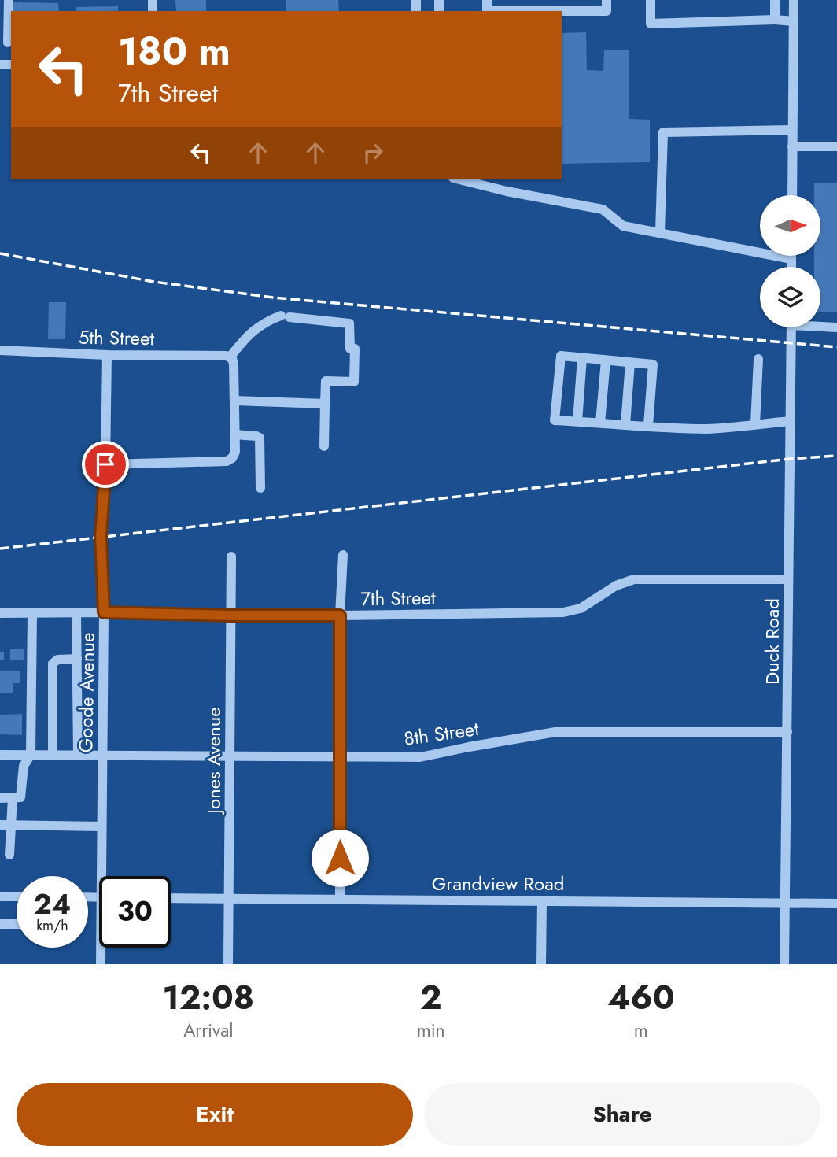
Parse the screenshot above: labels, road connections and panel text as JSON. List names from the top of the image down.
{
  "streets": {
    "street": [
      "5th Street",
      "7th Street",
      "Duck Road",
      "Goode Avenue",
      "8th Street",
      "Jones Avenue",
      "Grandview Road"
    ]
  },
  "crossings": [
    ["5th Street", "Goode Avenue"],
    ["7th Street", "Duck Road"],
    ["7th Street", "Goode Avenue"],
    ["7th Street", "Jones Avenue"],
    ["Duck Road", "8th Street"],
    ["Duck Road", "Grandview Road"],
    ["Goode Avenue", "8th Street"],
    ["8th Street", "Jones Avenue"],
    ["Jones Avenue", "Grandview Road"]
  ],
  "north": "right",
  "page": {
    "turn": ["180 m", "7th Street"],
    "speed": "24 km/h",
    "limit": "30",
    "eta": [
      "12:08",
      "Arrival",
      "2",
      "min",
      "460",
      "m"
    ],
    "buttons": ["Exit", "Share"]
  }
}
